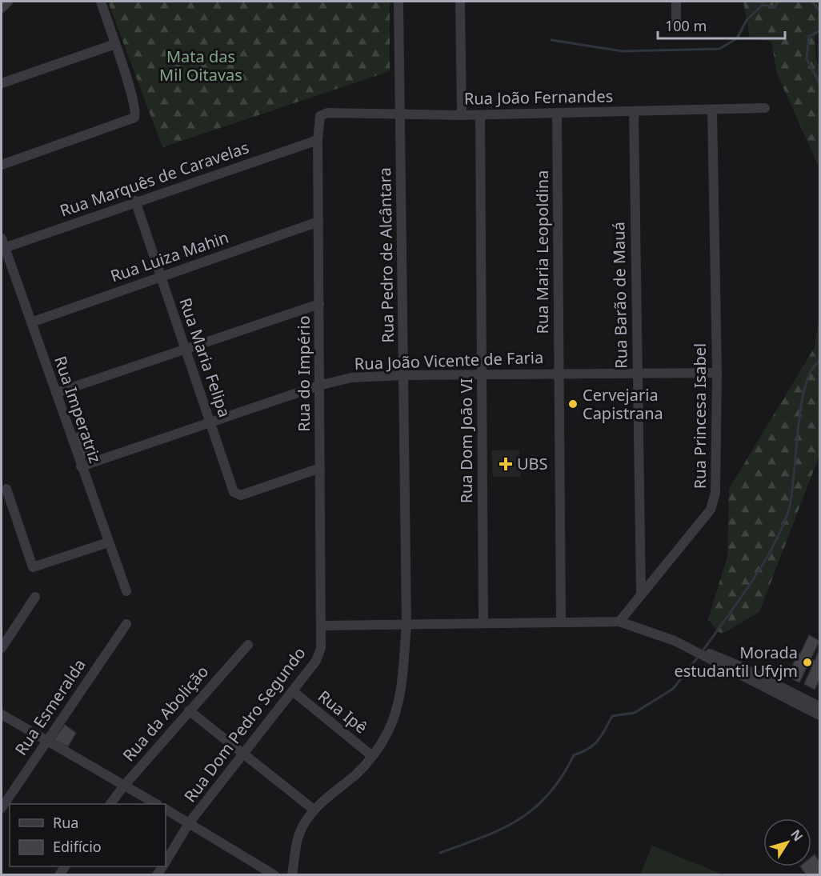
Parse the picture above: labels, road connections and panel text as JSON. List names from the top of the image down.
{
  "streets": {
    "street": [
      "Rua João Fernandes",
      "Rua Marquês de Caravelas",
      "Rua Maria Leopoldina",
      "Rua Pedro de Alcântara",
      "Rua Luiza Mahin",
      "Rua Barão de Mauá",
      "Rua Maria Felipa",
      "Rua João Vicente de Faria",
      "Rua do Império",
      "Rua Imperatriz",
      "Rua Princesa Isabel",
      "Rua Dom João VI",
      "Rua Esmeralda",
      "Rua Ipê",
      "Rua da Abolição",
      "Rua Dom Pedro Segundo"
    ]
  },
  "crossings": [
    ["Rua João Fernandes", "Rua Maria Leopoldina"],
    ["Rua João Fernandes", "Rua Pedro de Alcântara"],
    ["Rua João Fernandes", "Rua Barão de Mauá"],
    ["Rua João Fernandes", "Rua do Império"],
    ["Rua João Fernandes", "Rua Princesa Isabel"],
    ["Rua João Fernandes", "Rua Dom João VI"],
    ["Rua Marquês de Caravelas", "Rua Maria Felipa"],
    ["Rua Marquês de Caravelas", "Rua do Império"],
    ["Rua Marquês de Caravelas", "Rua Imperatriz"],
    ["Rua Maria Leopoldina", "Rua João Vicente de Faria"],
    ["Rua Pedro de Alcântara", "Rua João Vicente de Faria"],
    ["Rua Pedro de Alcântara", "Rua Ipê"],
    ["Rua Luiza Mahin", "Rua Maria Felipa"],
    ["Rua Luiza Mahin", "Rua do Império"],
    ["Rua Luiza Mahin", "Rua Imperatriz"],
    ["Rua Barão de Mauá", "Rua João Vicente de Faria"],
    ["Rua Barão de Mauá", "Rua Princesa Isabel"],
    ["Rua Maria Felipa", "Rua João Vicente de Faria"],
    ["Rua Maria Felipa", "Rua do Império"],
    ["Rua João Vicente de Faria", "Rua do Império"],
    ["Rua João Vicente de Faria", "Rua Imperatriz"],
    ["Rua João Vicente de Faria", "Rua Princesa Isabel"],
    ["Rua João Vicente de Faria", "Rua Dom João VI"],
    ["Rua do Império", "Rua Dom Pedro Segundo"],
    ["Rua Ipê", "Rua Dom Pedro Segundo"]
  ],
  "parks": ["Mata das Mil Oitavas"],
  "places": {
    "other": ["Cervejaria Capistrana", "Morada estudantil Ufvjm"],
    "health": ["UBS"]
  },
  "legend": ["Rua", "Edifício"],
  "scale_bar": "100 m",
  "north": "top right"
}
